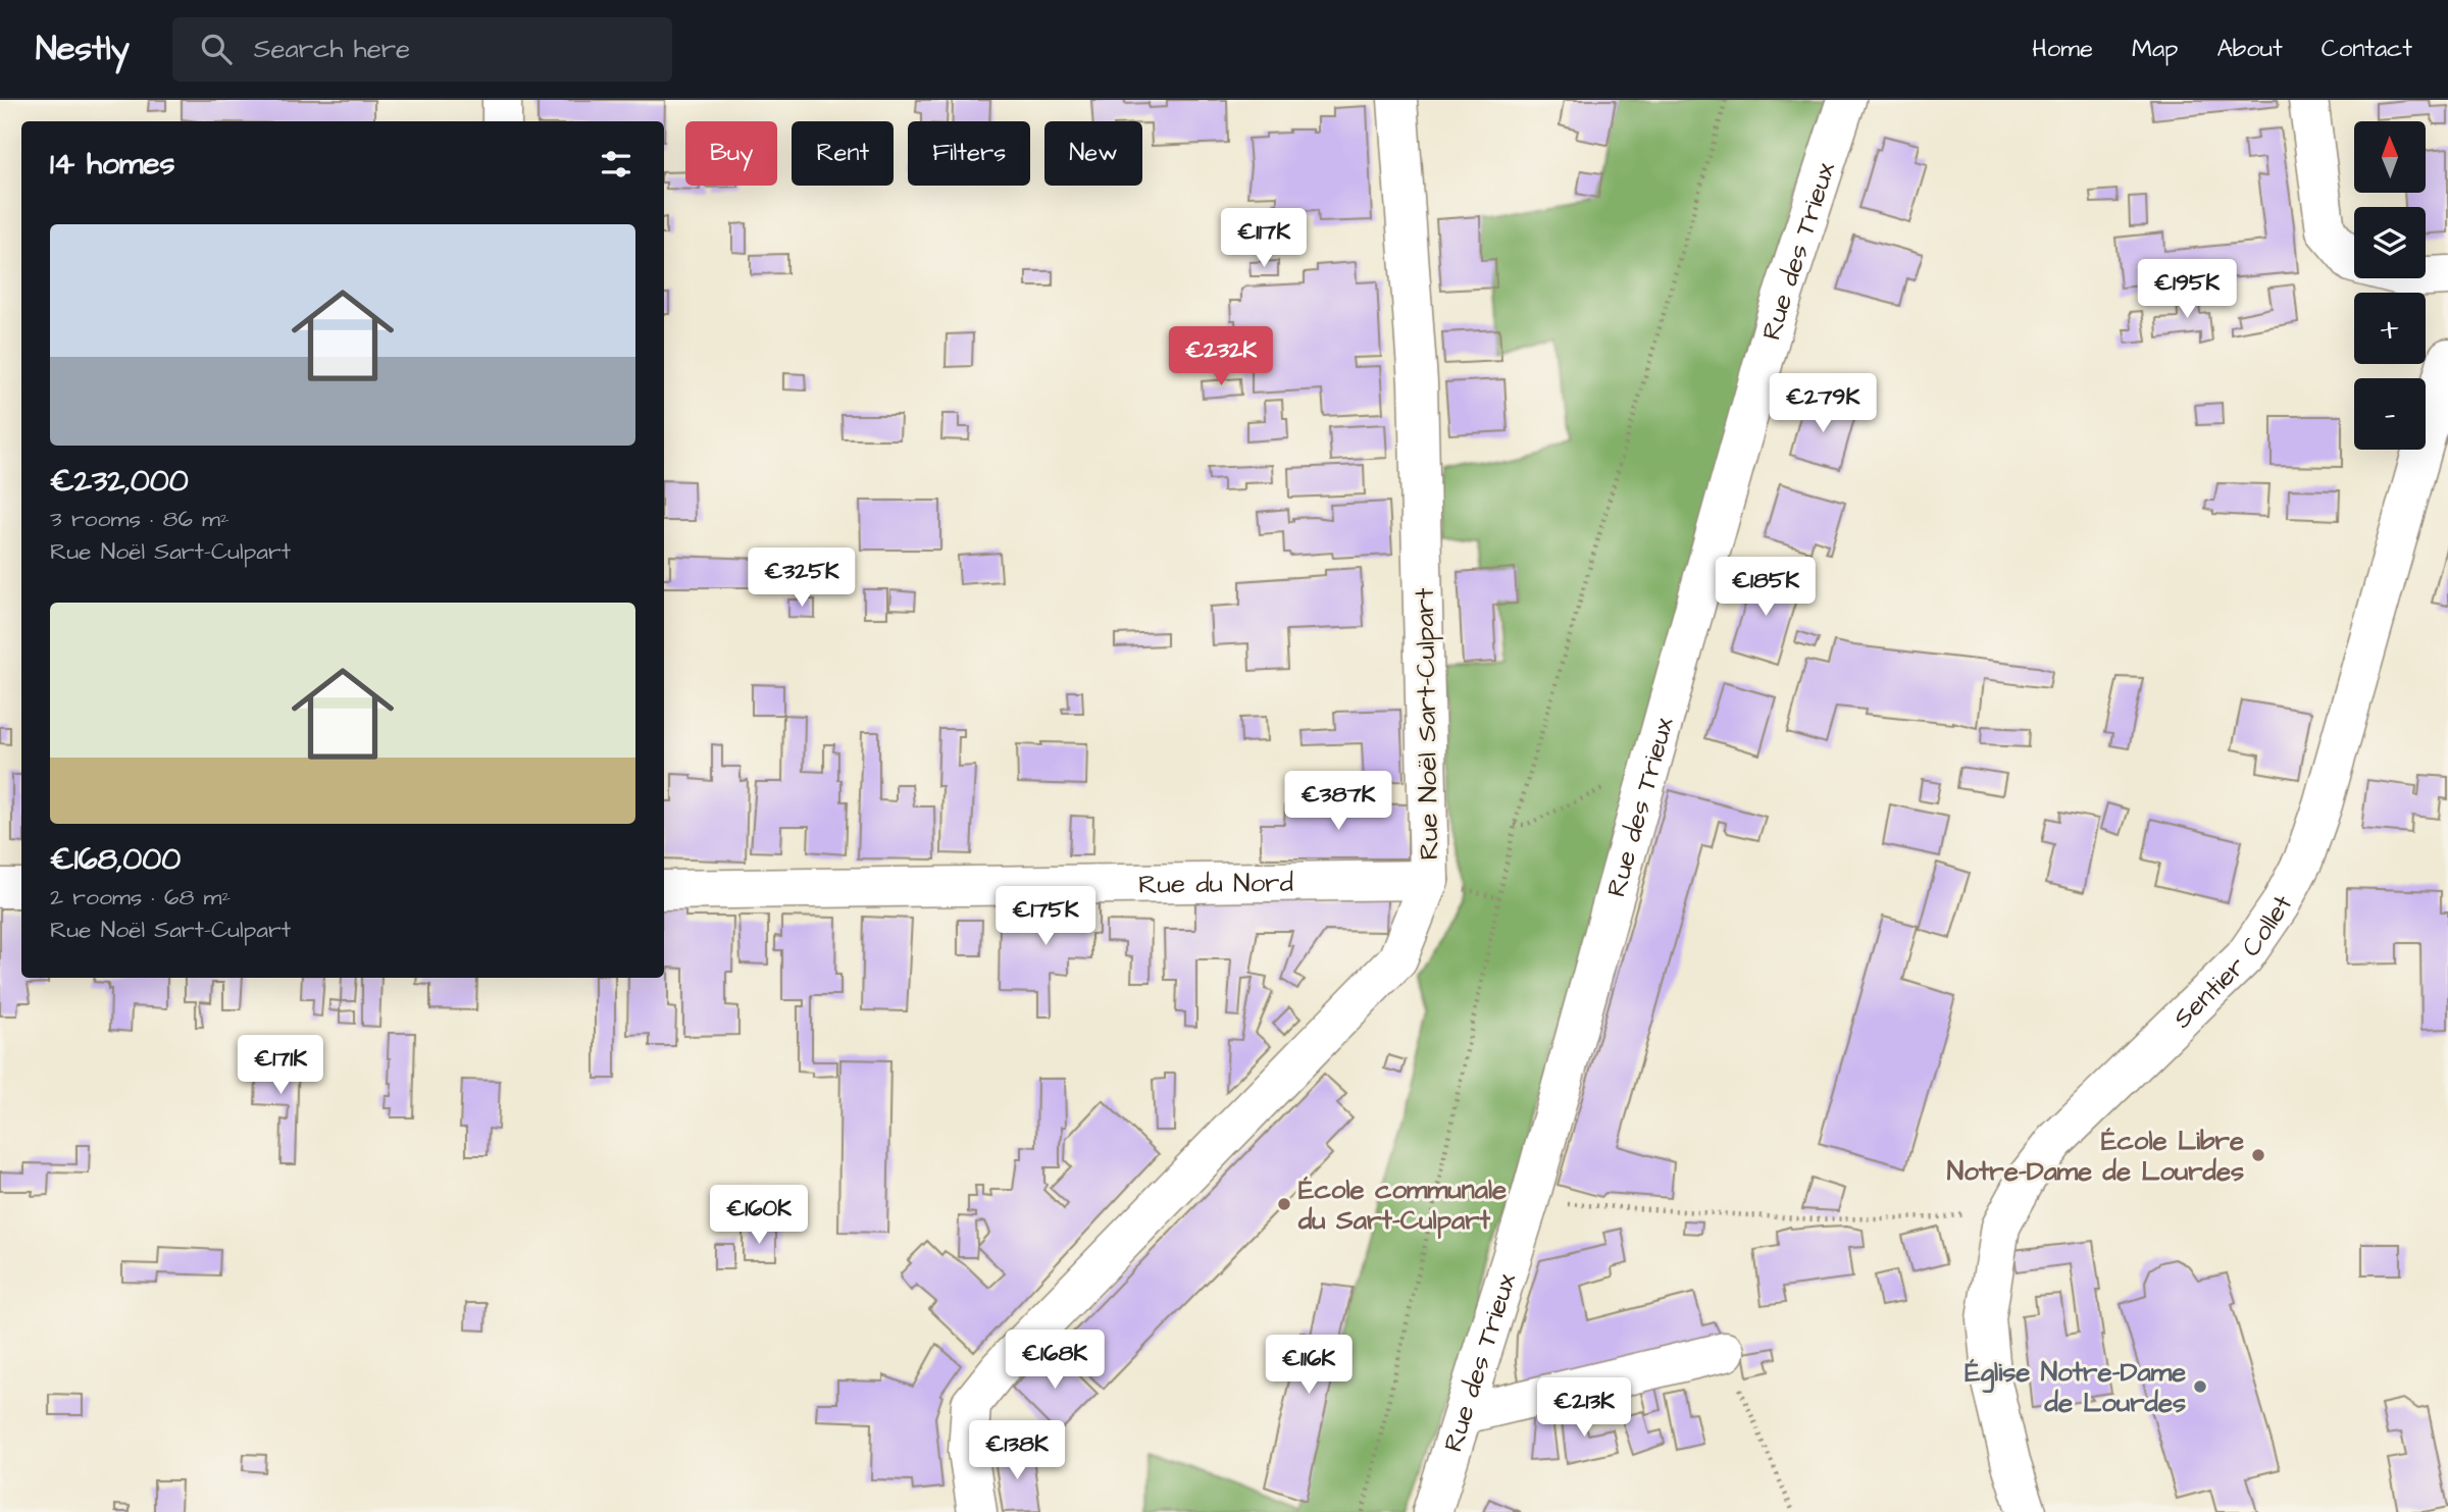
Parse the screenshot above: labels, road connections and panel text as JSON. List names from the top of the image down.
{
  "streets": {
    "street": [
      "Rue des Trieux",
      "Rue Noël Sart-Culpart",
      "Rue du Nord",
      "Sentier Collet"
    ]
  },
  "crossings": [
    ["Rue Noël Sart-Culpart", "Rue du Nord"]
  ],
  "places": ["École Libre Notre-Dame de Lourdes", "École communale du Sart-Culpart", "Église Notre-Dame de Lourdes"],
  "north": "top",
  "page": {
    "header": "Nestly",
    "search": "Search here",
    "nav": [
      "Home",
      "Map",
      "About",
      "Contact"
    ],
    "map_buttons": ["+", "−"],
    "chip": [
      "Buy",
      "Rent",
      "Filters",
      "New"
    ],
    "heading": "14 homes",
    "list": [
      {
        "name": "€232,000",
        "note": "3 rooms · 86 m² · Rue Noël Sart-Culpart"
      },
      {
        "name": "€168,000",
        "note": "2 rooms · 68 m² · Rue Noël Sart-Culpart"
      }
    ],
    "price": [
      "€117K",
      "€195K",
      "€232K",
      "€279K",
      "€325K",
      "€185K",
      "€387K",
      "€175K",
      "€171K",
      "€160K",
      "€168K",
      "€116K",
      "€213K",
      "€138K"
    ]
  }
}
